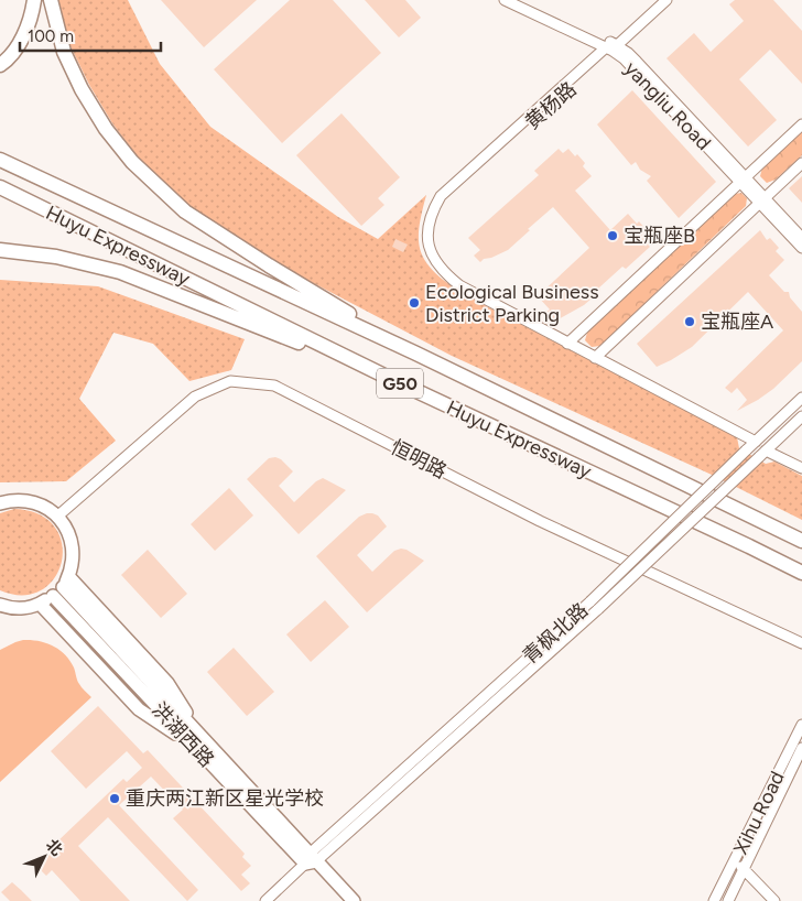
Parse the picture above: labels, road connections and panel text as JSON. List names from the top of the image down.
{
  "streets": {
    "highway": ["Huyu Expressway", "G50"],
    "main road": ["洪湖西路"],
    "street": [
      "黄杨路",
      "yangliu Road",
      "恒明路",
      "青枫北路",
      "Xihu Road"
    ]
  },
  "crossings": [
    ["黄杨路", "yangliu Road"],
    ["青枫北路", "洪湖西路"]
  ],
  "places": [
    "宝瓶座B",
    "Ecological Business District Parking",
    "宝瓶座A",
    "重庆两江新区星光学校"
  ],
  "scale_bar": "100 m",
  "north": "top right"
}
